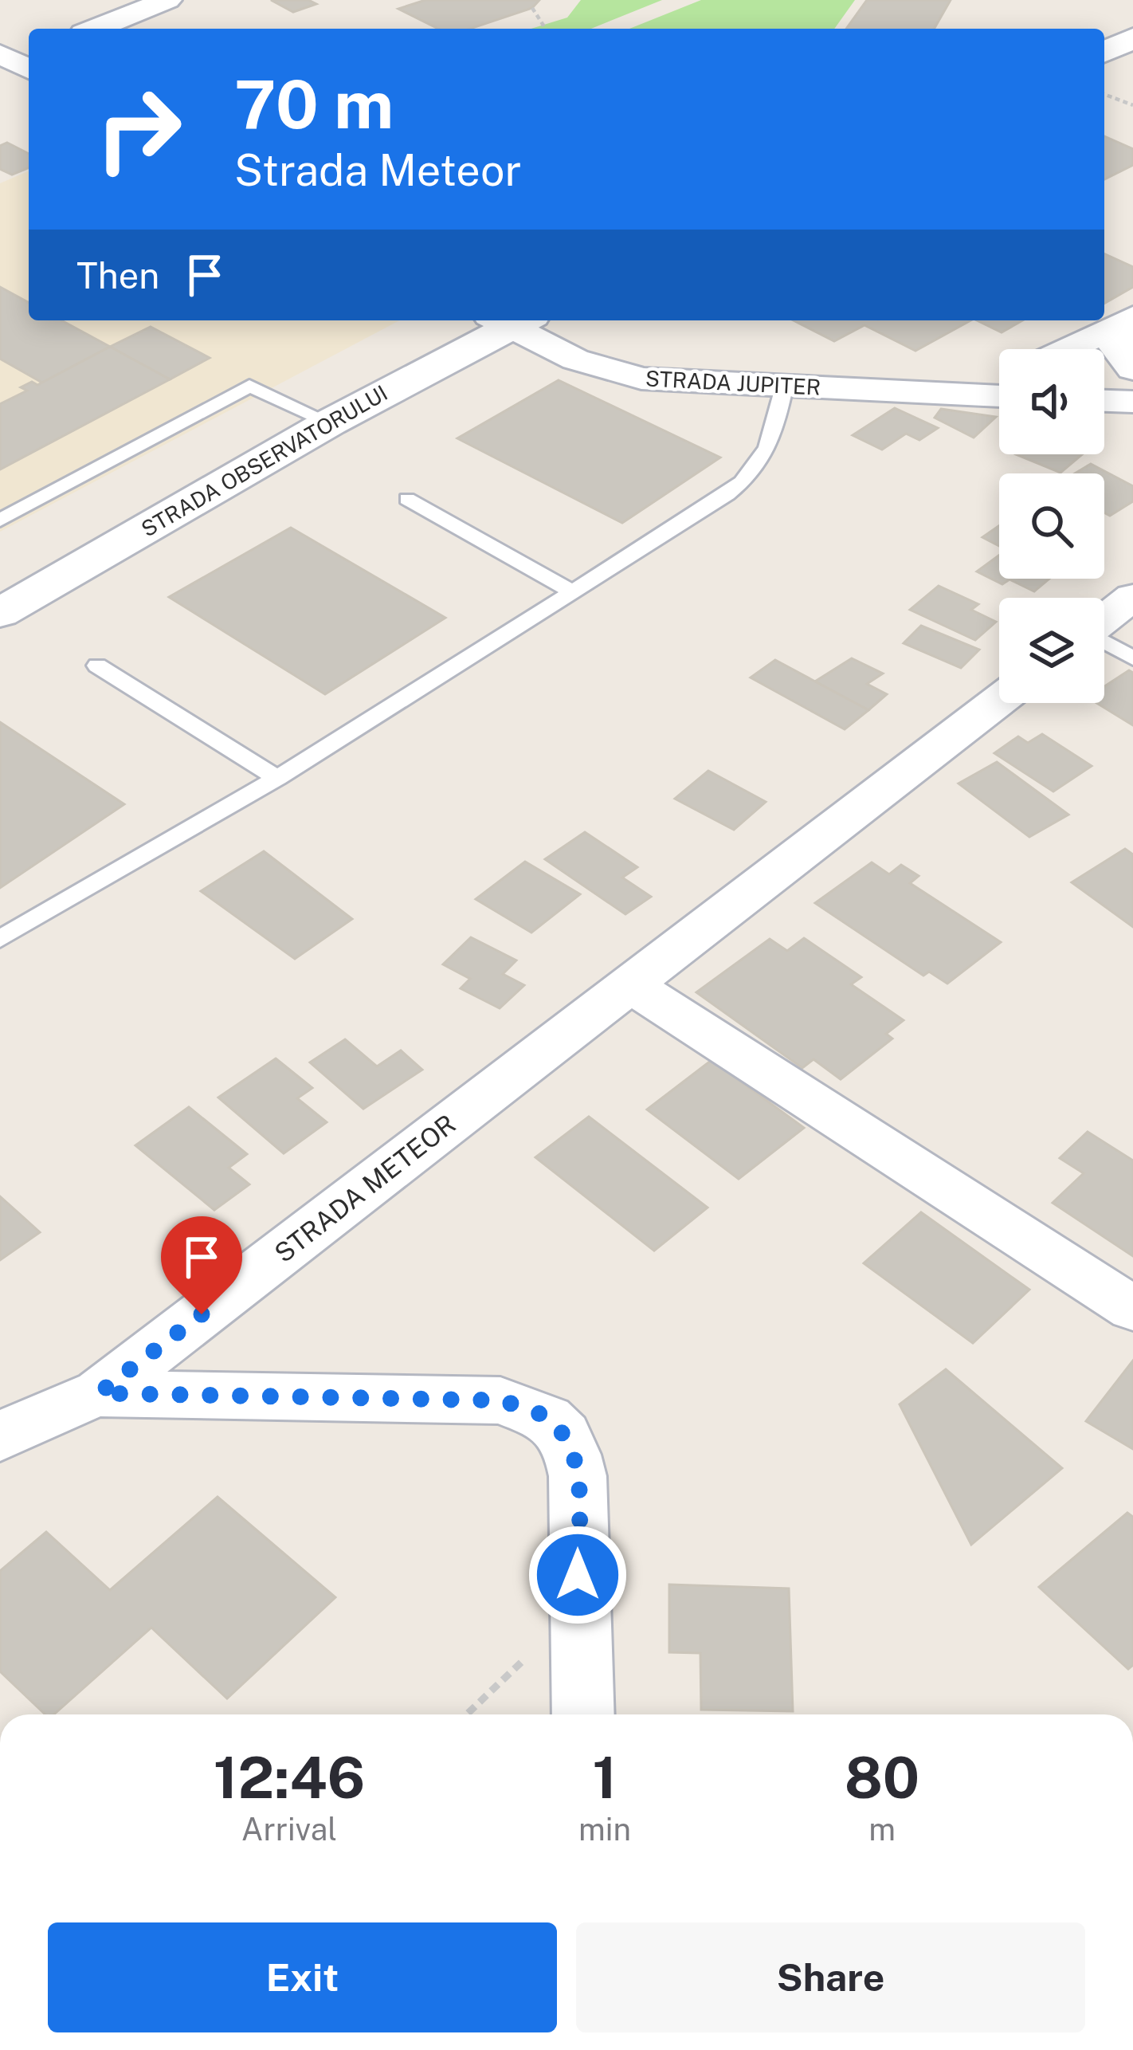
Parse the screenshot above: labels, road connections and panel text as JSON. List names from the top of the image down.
{
  "streets": {
    "main road": ["STRADA OBSERVATORULUI"],
    "street": ["STRADA JUPITER", "STRADA METEOR"]
  },
  "page": {
    "turn": ["70 m", "Strada Meteor"],
    "then": "Then",
    "eta": [
      "12:46",
      "Arrival",
      "1",
      "min",
      "80",
      "m"
    ],
    "buttons": ["Exit", "Share"]
  }
}
